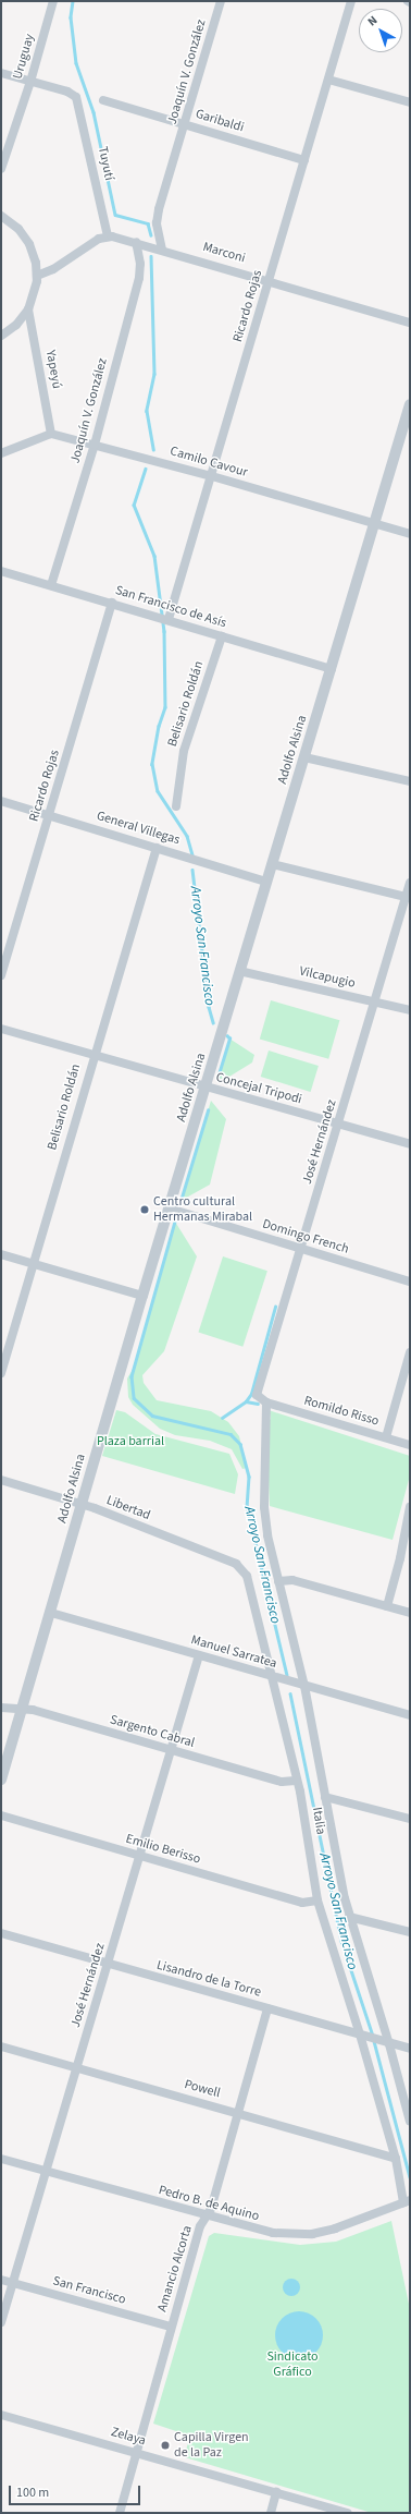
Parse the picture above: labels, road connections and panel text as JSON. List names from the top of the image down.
{
  "streets": {
    "street": [
      "Uruguay",
      "Joaquín V. González",
      "Garibaldi",
      "Tuyutí",
      "Marconi",
      "Ricardo Rojas",
      "Yapeyú",
      "Camilo Cavour",
      "San Francisco de Asís",
      "Belisario Roldán",
      "Adolfo Alsina",
      "General Villegas",
      "Vilcapugio",
      "Concejal Tripodi",
      "José Hernández",
      "Domingo French",
      "Romildo Risso",
      "Libertad",
      "Manuel Sarratea",
      "Sargento Cabral",
      "Italia",
      "Emilio Berisso",
      "Lisandro de la Torre",
      "Powell",
      "Pedro B. de Aquino",
      "Amancio Alcorta",
      "San Francisco",
      "Zelaya"
    ]
  },
  "crossings": [
    ["Uruguay", "Tuyutí"],
    ["Joaquín V. González", "Garibaldi"],
    ["Joaquín V. González", "Marconi"],
    ["Joaquín V. González", "Camilo Cavour"],
    ["Joaquín V. González", "San Francisco de Asís"],
    ["Garibaldi", "Ricardo Rojas"],
    ["Tuyutí", "Marconi"],
    ["Marconi", "Ricardo Rojas"],
    ["Ricardo Rojas", "Camilo Cavour"],
    ["Ricardo Rojas", "San Francisco de Asís"],
    ["Ricardo Rojas", "General Villegas"],
    ["Yapeyú", "Camilo Cavour"],
    ["Camilo Cavour", "Adolfo Alsina"],
    ["San Francisco de Asís", "Belisario Roldán"],
    ["San Francisco de Asís", "Adolfo Alsina"],
    ["Belisario Roldán", "General Villegas"],
    ["Belisario Roldán", "Concejal Tripodi"],
    ["Adolfo Alsina", "General Villegas"],
    ["Adolfo Alsina", "Vilcapugio"],
    ["Adolfo Alsina", "Concejal Tripodi"],
    ["Adolfo Alsina", "Domingo French"],
    ["Adolfo Alsina", "Libertad"],
    ["Adolfo Alsina", "Manuel Sarratea"],
    ["Adolfo Alsina", "Sargento Cabral"],
    ["Vilcapugio", "José Hernández"],
    ["Concejal Tripodi", "José Hernández"],
    ["José Hernández", "Domingo French"],
    ["José Hernández", "Romildo Risso"],
    ["José Hernández", "Manuel Sarratea"],
    ["José Hernández", "Sargento Cabral"],
    ["José Hernández", "Italia"],
    ["José Hernández", "Emilio Berisso"],
    ["José Hernández", "Lisandro de la Torre"],
    ["José Hernández", "Powell"],
    ["José Hernández", "Pedro B. de Aquino"],
    ["José Hernández", "San Francisco"],
    ["Romildo Risso", "Italia"],
    ["Libertad", "Italia"],
    ["Manuel Sarratea", "Italia"],
    ["Sargento Cabral", "Italia"],
    ["Italia", "Emilio Berisso"],
    ["Italia", "Lisandro de la Torre"],
    ["Italia", "Powell"],
    ["Italia", "Pedro B. de Aquino"],
    ["Lisandro de la Torre", "Amancio Alcorta"],
    ["Powell", "Amancio Alcorta"],
    ["Pedro B. de Aquino", "Amancio Alcorta"],
    ["Amancio Alcorta", "San Francisco"],
    ["Amancio Alcorta", "Zelaya"]
  ],
  "water": ["Arroyo San Francisco"],
  "parks": ["Plaza barrial", "Sindicato Gráfico"],
  "places": ["Centro cultural Hermanas Mirabal", "Capilla Virgen de la Paz"],
  "scale_bar": "100 m",
  "north": "top left"
}
